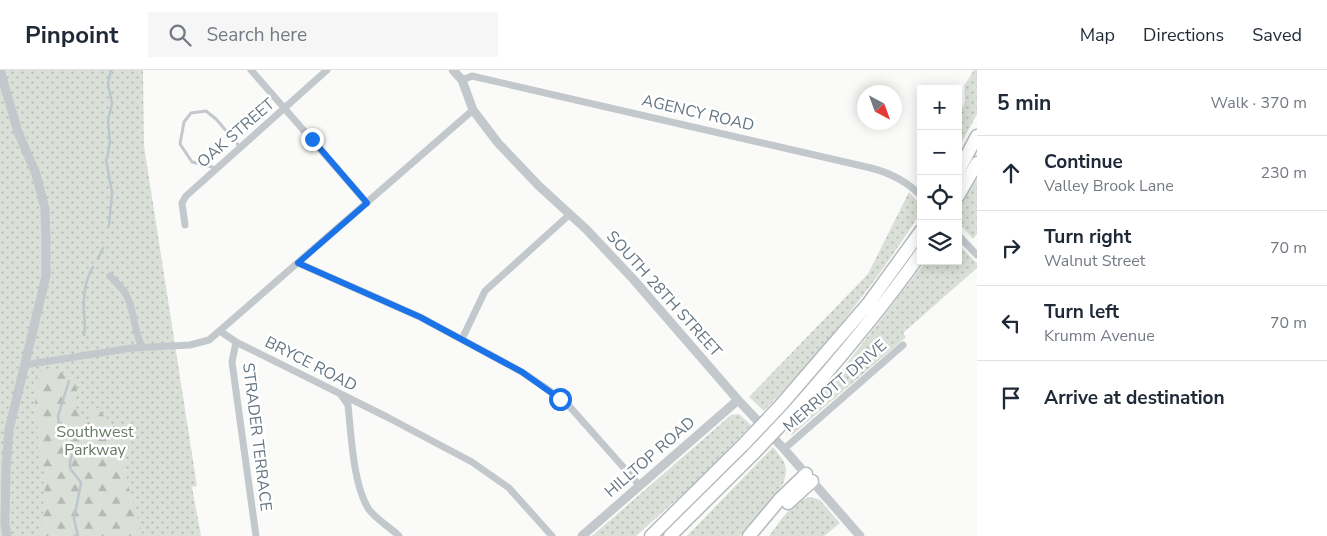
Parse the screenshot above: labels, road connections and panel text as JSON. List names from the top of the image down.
{
  "streets": {
    "street": [
      "AGENCY ROAD",
      "OAK STREET",
      "SOUTH 28TH STREET",
      "BRYCE ROAD",
      "MERRIOTT DRIVE",
      "STRADER TERRACE",
      "HILLTOP ROAD"
    ]
  },
  "crossings": [
    ["AGENCY ROAD", "SOUTH 28TH STREET"],
    ["SOUTH 28TH STREET", "MERRIOTT DRIVE"],
    ["SOUTH 28TH STREET", "HILLTOP ROAD"],
    ["BRYCE ROAD", "STRADER TERRACE"]
  ],
  "parks": ["Southwest Parkway"],
  "north": "bottom right",
  "page": {
    "header": "Pinpoint",
    "search": "Search here",
    "nav": ["Map", "Directions", "Saved"],
    "heading": ["5 min", "Walk · 370 m"],
    "map_buttons": ["+", "−"],
    "list": [
      ["Continue", "Valley Brook Lane", "230 m"],
      ["Turn right", "Walnut Street", "70 m"],
      ["Turn left", "Krumm Avenue", "70 m"],
      "Arrive at destination"
    ]
  }
}
